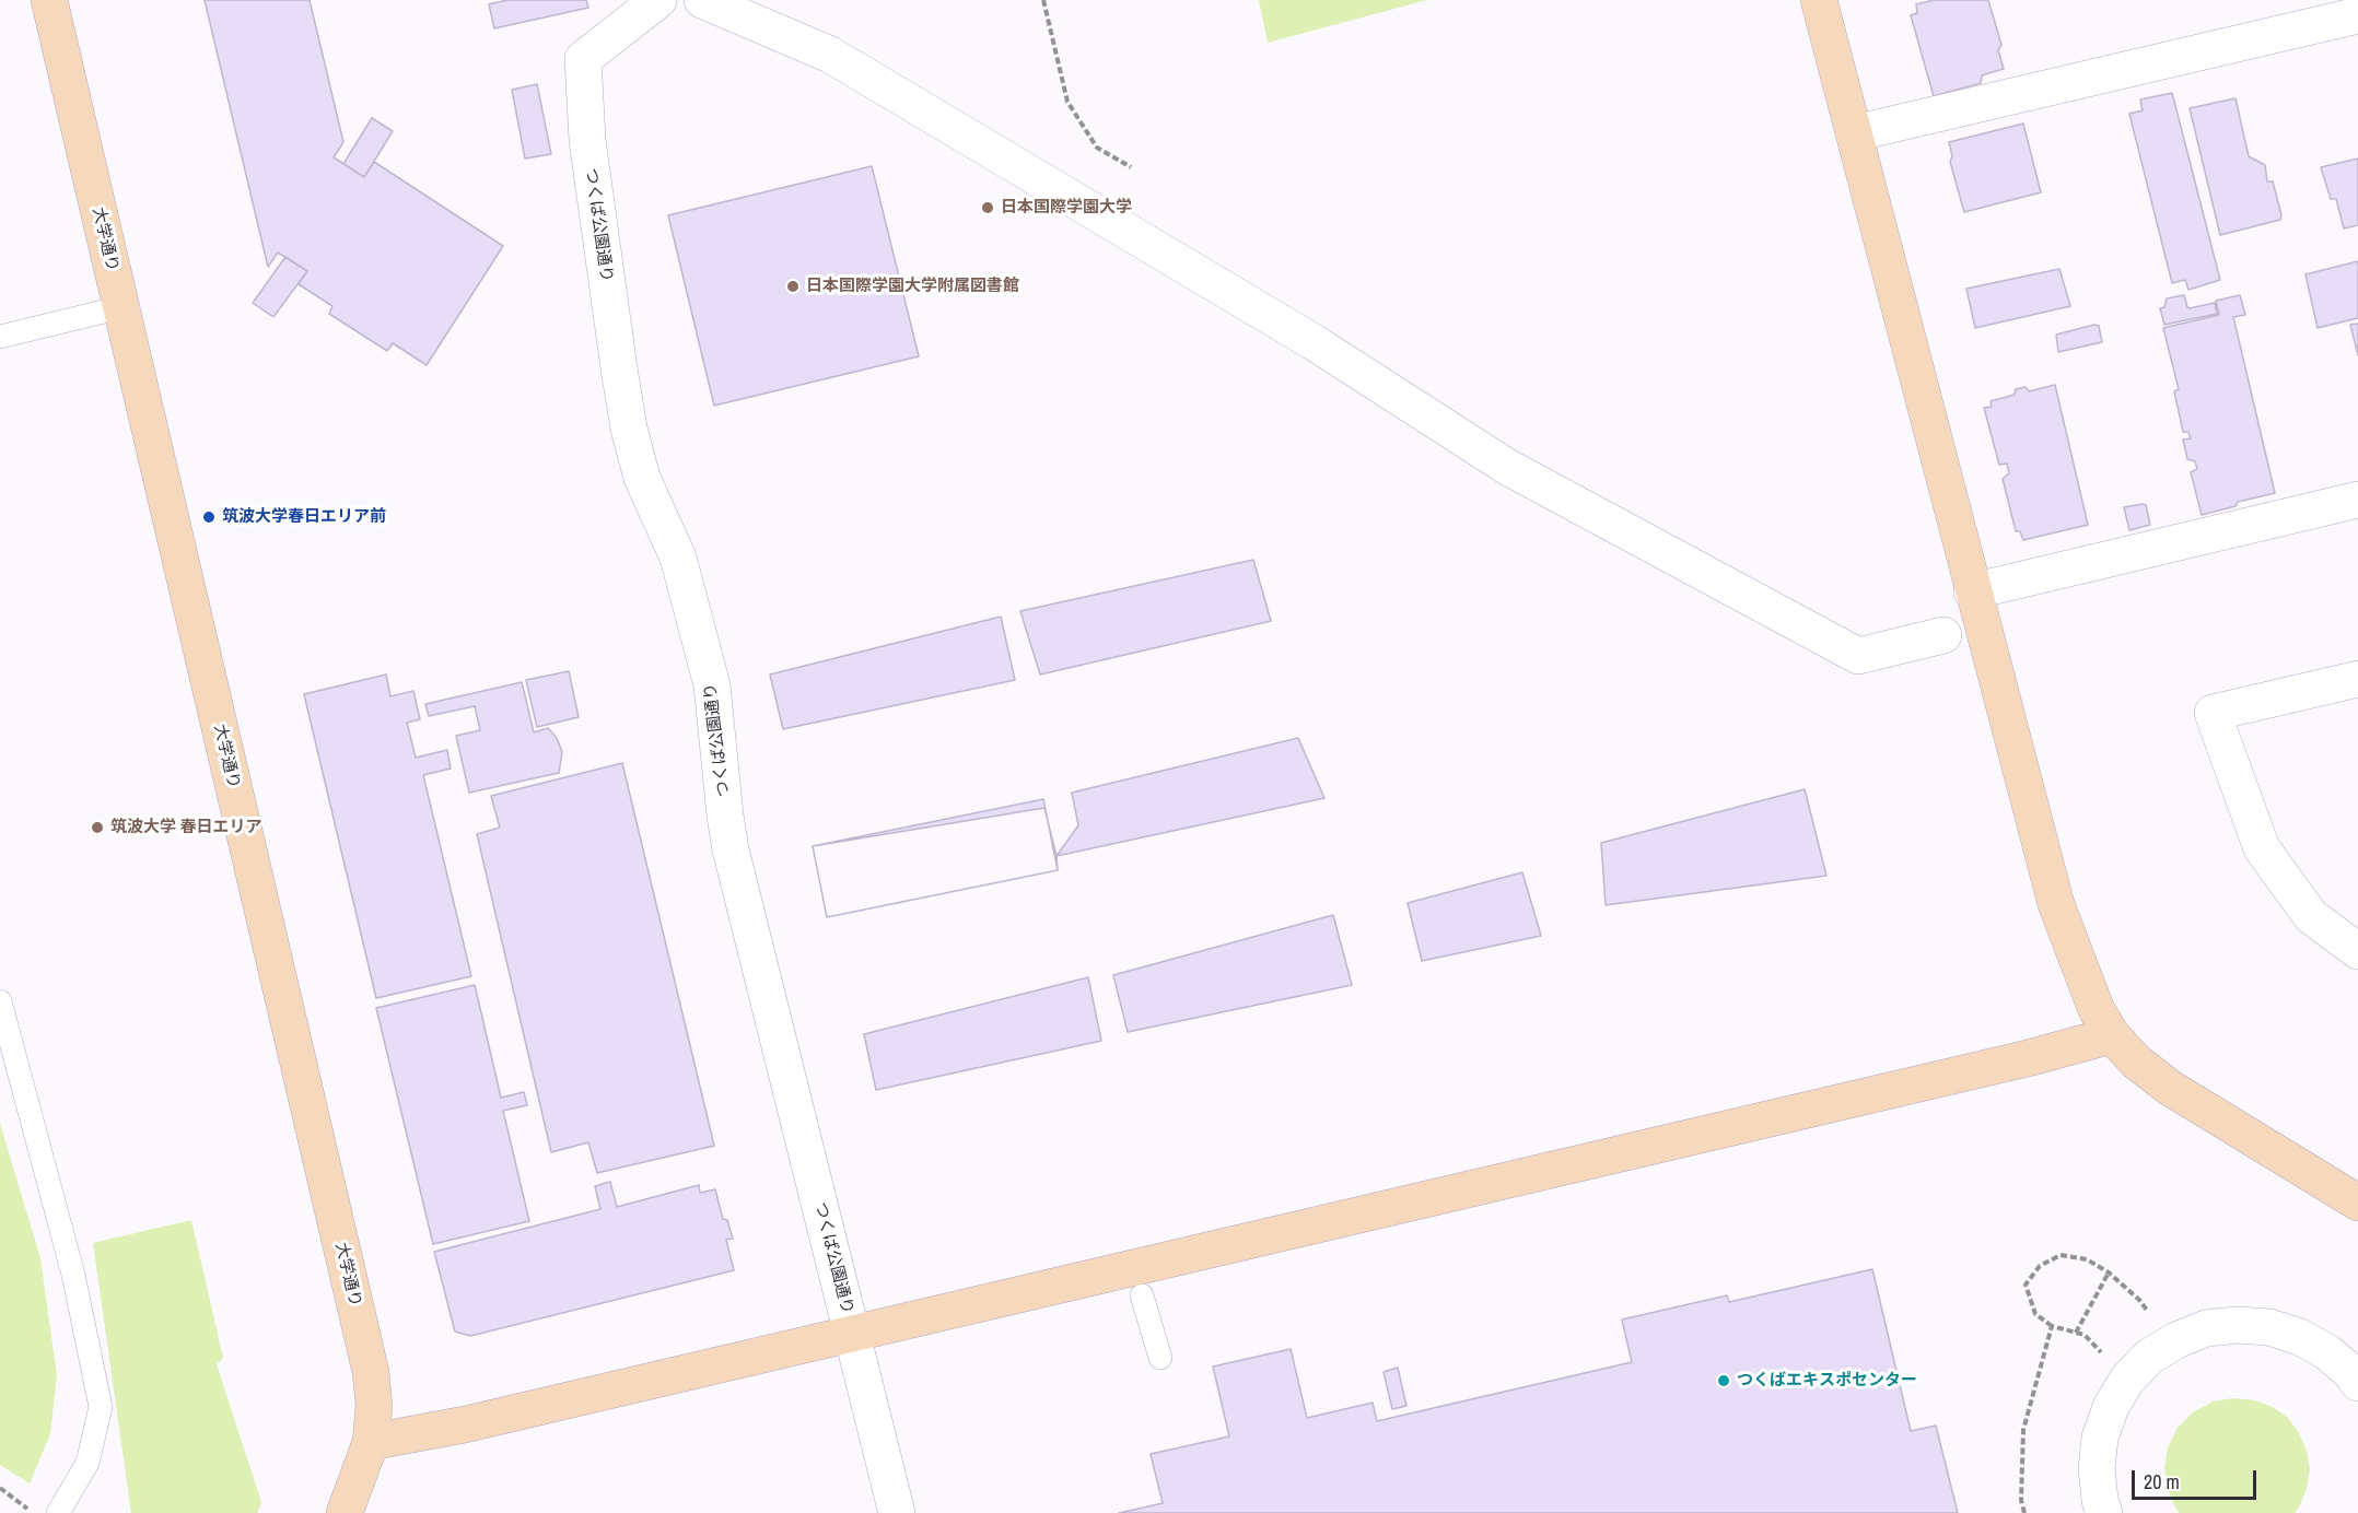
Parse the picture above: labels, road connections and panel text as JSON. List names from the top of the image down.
{
  "streets": {
    "street": ["つくば公園通り", "大学通り"]
  },
  "places": [
    "日本国際学園大学",
    "日本国際学園大学附属図書館",
    "筑波大学春日エリア前",
    "筑波大学 春日エリア",
    "つくばエキスポセンター"
  ],
  "scale_bar": "20 m"
}
